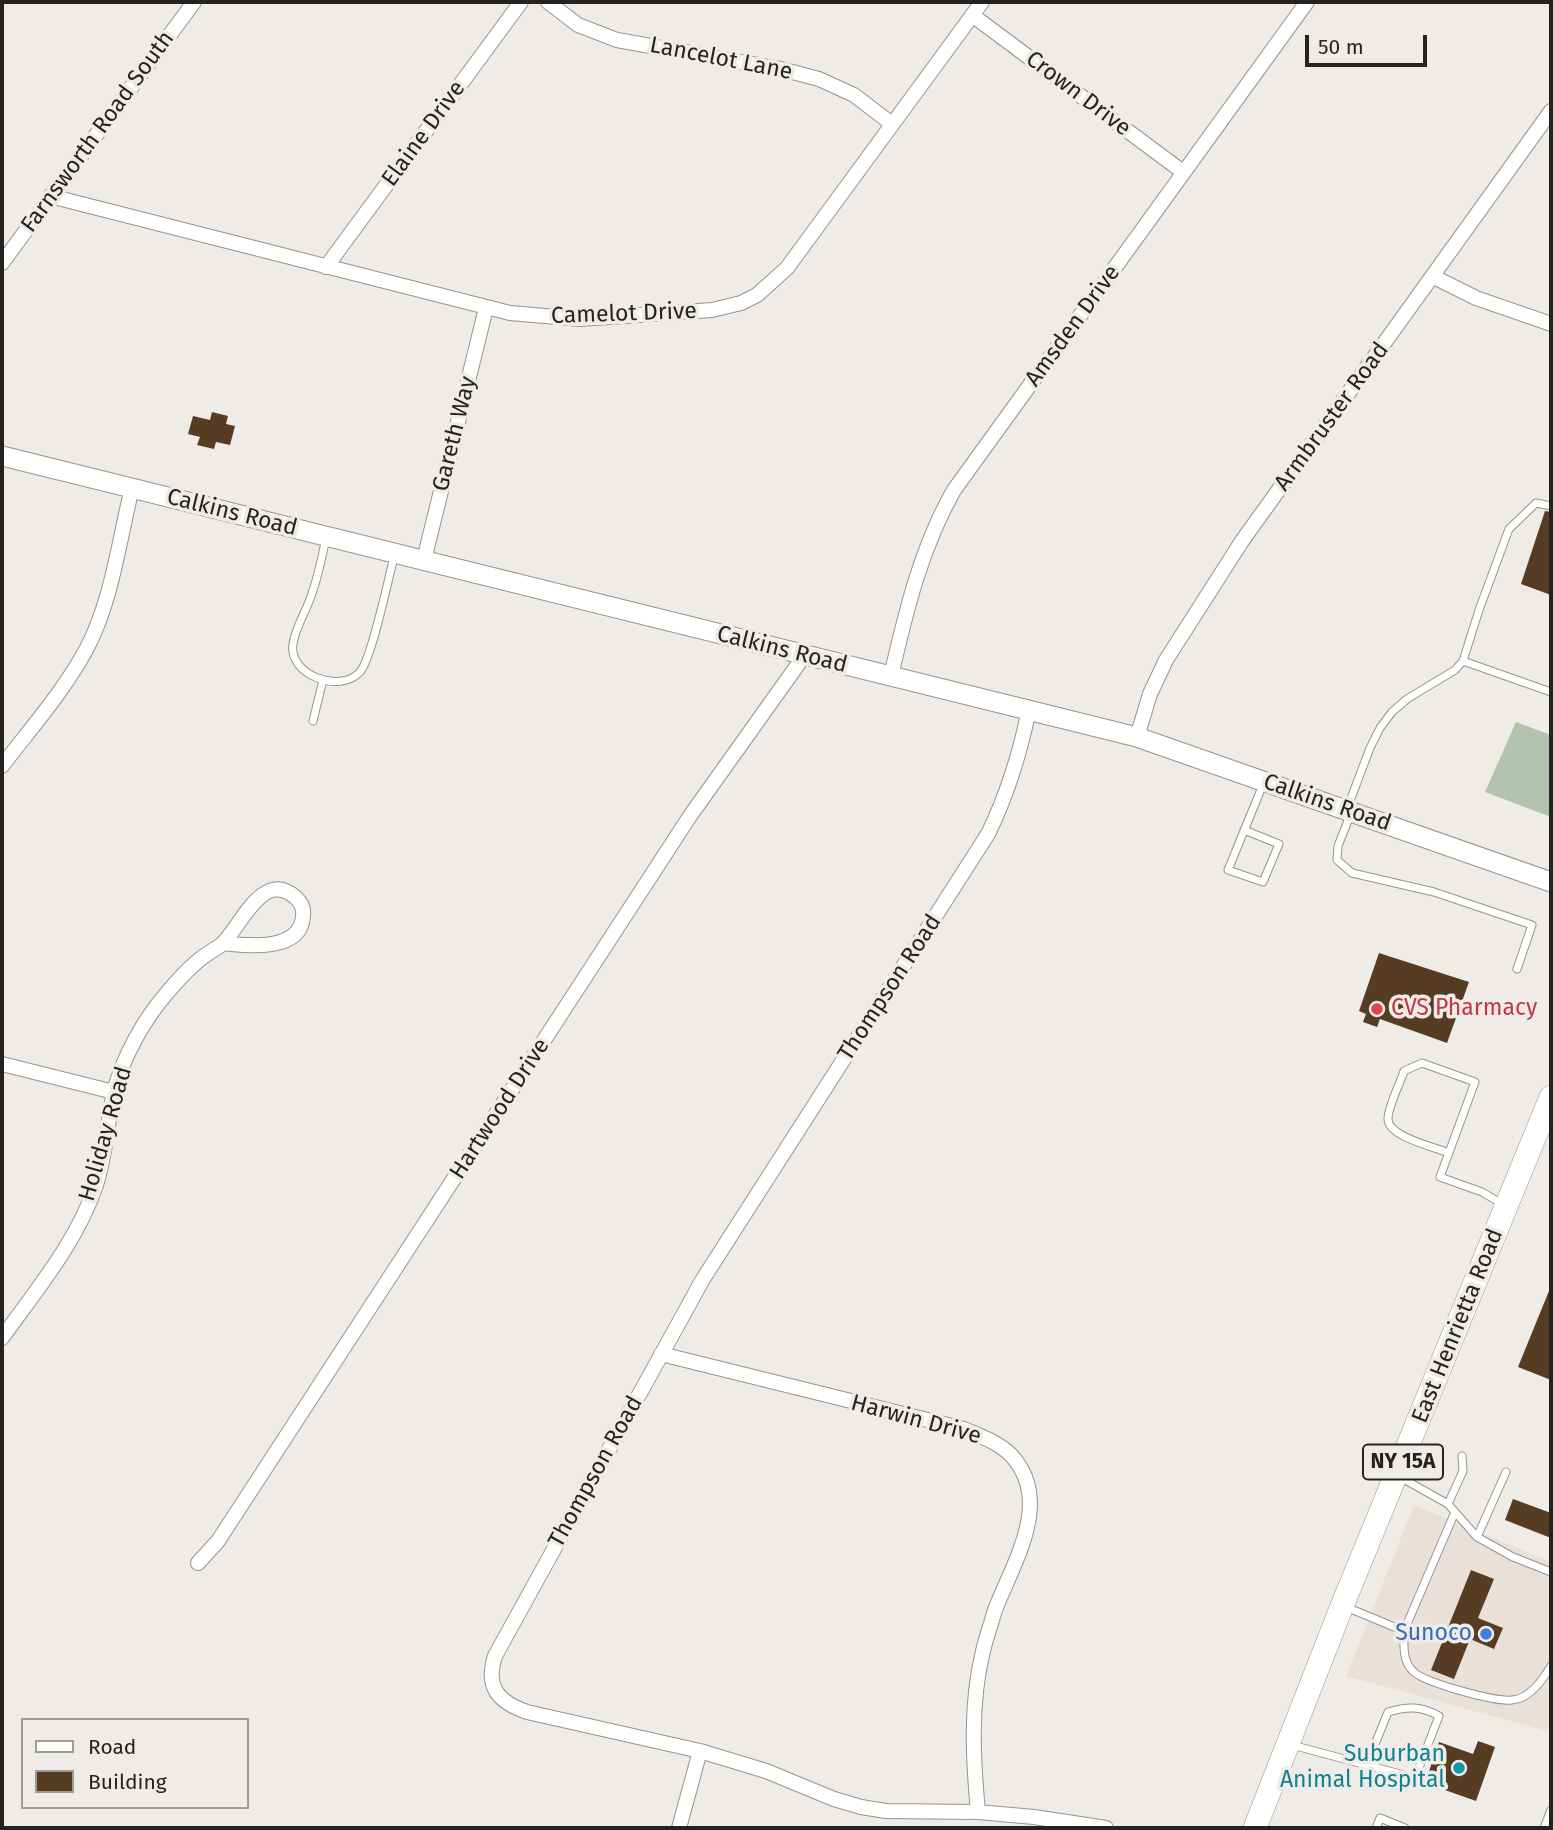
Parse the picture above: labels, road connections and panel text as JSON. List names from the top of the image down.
{
  "streets": {
    "main road": ["Calkins Road", "East Henrietta Road", "NY 15A"],
    "street": [
      "Lancelot Lane",
      "Crown Drive",
      "Farnsworth Road South",
      "Elaine Drive",
      "Camelot Drive",
      "Amsden Drive",
      "Armbruster Road",
      "Gareth Way",
      "Thompson Road",
      "Hartwood Drive",
      "Holiday Road",
      "Harwin Drive"
    ]
  },
  "crossings": [
    ["Lancelot Lane", "Camelot Drive"],
    ["Crown Drive", "Camelot Drive"],
    ["Crown Drive", "Amsden Drive"],
    ["Farnsworth Road South", "Camelot Drive"],
    ["Elaine Drive", "Camelot Drive"],
    ["Camelot Drive", "Gareth Way"],
    ["Amsden Drive", "Calkins Road"],
    ["Armbruster Road", "Calkins Road"],
    ["Gareth Way", "Calkins Road"],
    ["Calkins Road", "Thompson Road"],
    ["Calkins Road", "Hartwood Drive"],
    ["Thompson Road", "Harwin Drive"]
  ],
  "places": ["CVS Pharmacy", "Sunoco", "Suburban Animal Hospital"],
  "legend": ["Road", "Building"],
  "scale_bar": "50 m"
}
